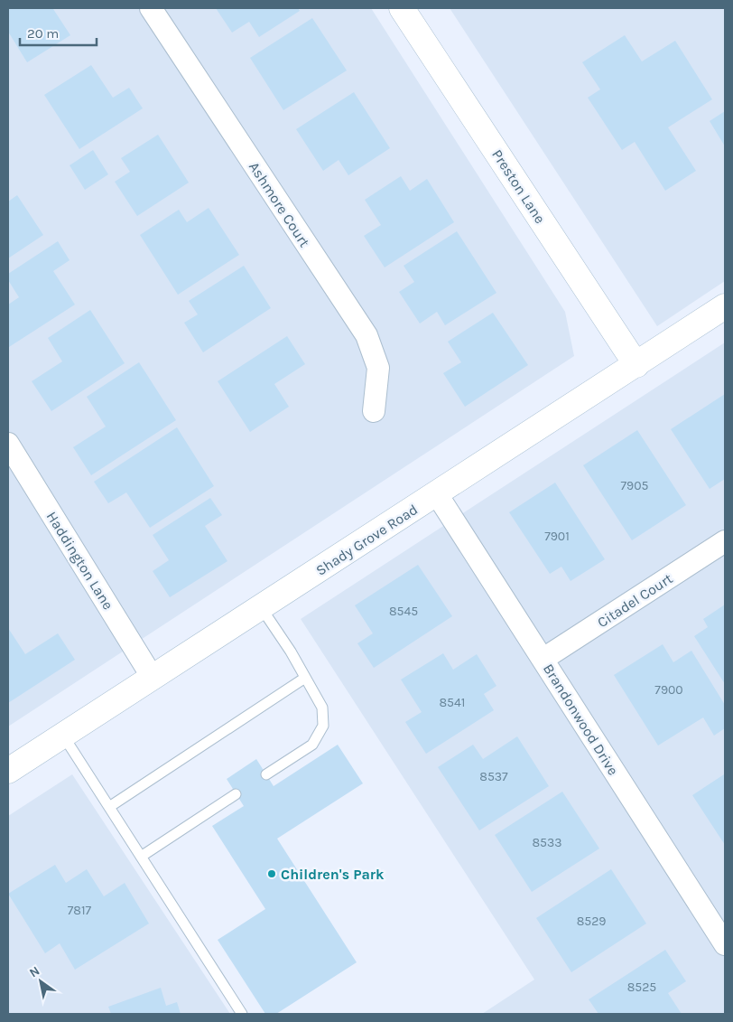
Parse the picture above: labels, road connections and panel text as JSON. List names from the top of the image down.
{
  "streets": {
    "street": [
      "Preston Lane",
      "Ashmore Court",
      "Shady Grove Road",
      "Haddington Lane",
      "Citadel Court",
      "Brandonwood Drive"
    ]
  },
  "crossings": [
    ["Preston Lane", "Shady Grove Road"],
    ["Shady Grove Road", "Haddington Lane"],
    ["Shady Grove Road", "Brandonwood Drive"],
    ["Citadel Court", "Brandonwood Drive"]
  ],
  "places": ["Children's Park"],
  "house_numbers": [
    "7905",
    "7901",
    "8545",
    "7900",
    "8541",
    "8537",
    "8533",
    "7817",
    "8529",
    "8525"
  ],
  "scale_bar": "20 m",
  "north": "top left"
}
